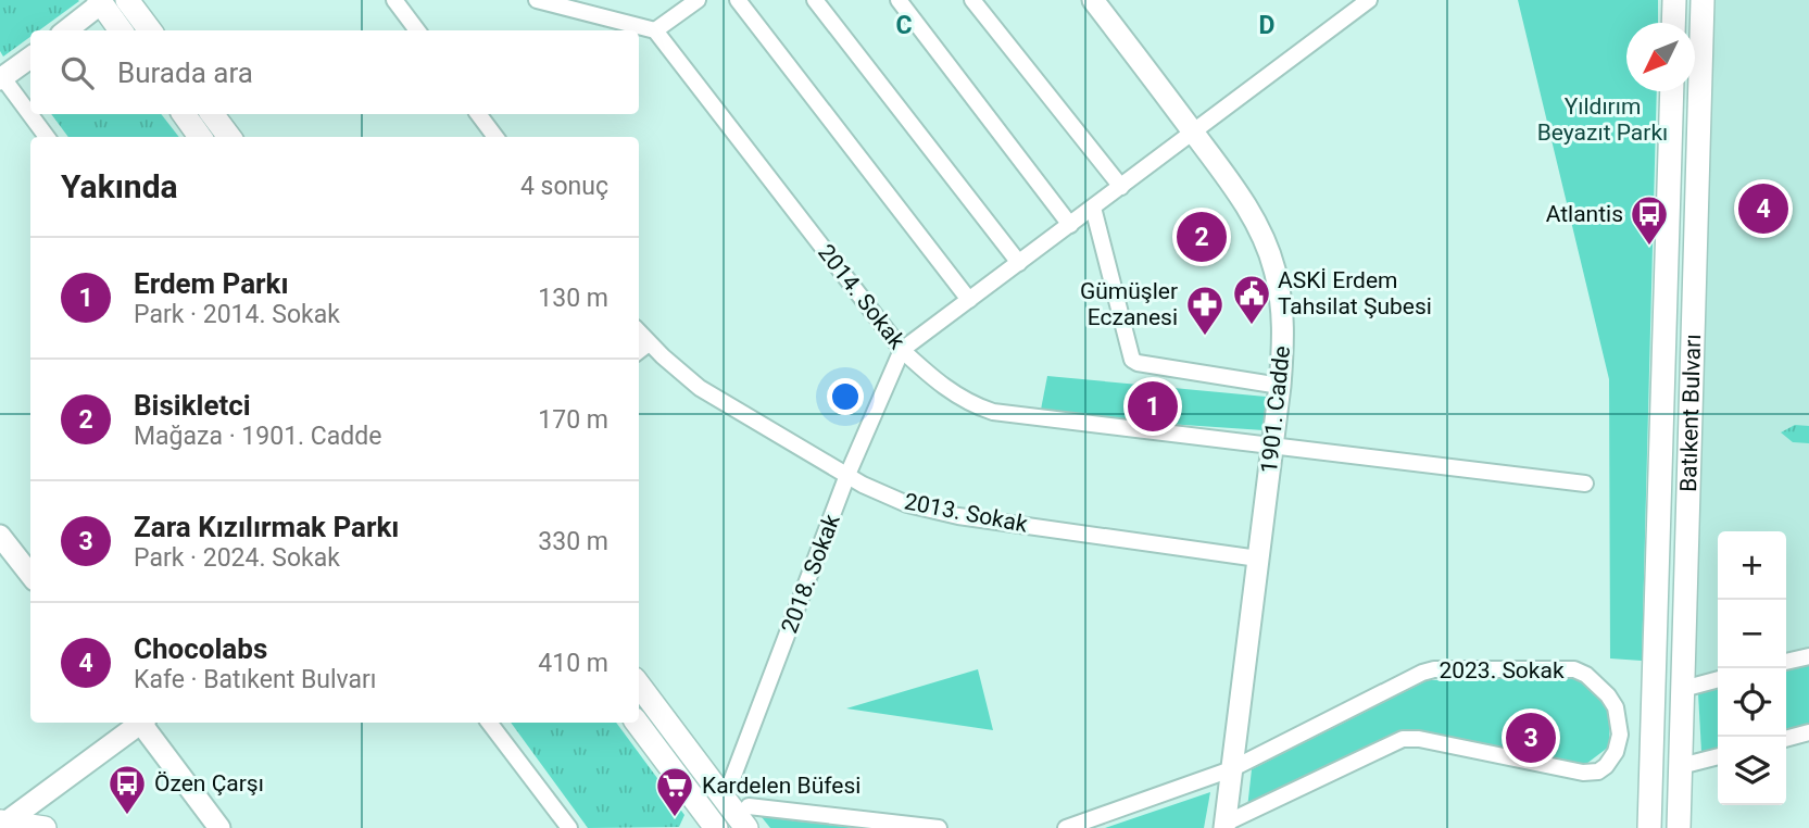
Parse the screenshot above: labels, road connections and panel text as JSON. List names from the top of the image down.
{
  "streets": {
    "main road": ["Batıkent Bulvarı"],
    "street": [
      "2014. Sokak",
      "1901. Cadde",
      "2013. Sokak",
      "2018. Sokak",
      "2023. Sokak"
    ]
  },
  "crossings": [
    ["2014. Sokak", "1901. Cadde"],
    ["2014. Sokak", "2018. Sokak"],
    ["1901. Cadde", "2013. Sokak"],
    ["1901. Cadde", "2023. Sokak"],
    ["2013. Sokak", "2018. Sokak"]
  ],
  "parks": ["Yıldırım Beyazıt Parkı"],
  "places": {
    "bus stop": ["Atlantis", "Özen Çarşı"],
    "public building": ["ASKİ Erdem Tahsilat Şubesi"],
    "pharmacy": ["Gümüşler Eczanesi"],
    "supermarket": ["Kardelen Büfesi"]
  },
  "north": "bottom left",
  "page": {
    "search": "Burada ara",
    "heading": ["Yakında", "4 sonuç"],
    "pins": [
      "4",
      "2",
      "1",
      "3"
    ],
    "list": [
      {
        "mark": "1",
        "name": "Erdem Parkı",
        "note": "Park · 2014. Sokak",
        "value": "130 m"
      },
      {
        "mark": "2",
        "name": "Bisikletci",
        "note": "Mağaza · 1901. Cadde",
        "value": "170 m"
      },
      {
        "mark": "3",
        "name": "Zara Kızılırmak Parkı",
        "note": "Park · 2024. Sokak",
        "value": "330 m"
      },
      {
        "mark": "4",
        "name": "Chocolabs",
        "note": "Kafe · Batıkent Bulvarı",
        "value": "410 m"
      }
    ],
    "map_buttons": ["+", "−"]
  },
  "grid": {
    "columns": ["C", "D"]
  }
}
